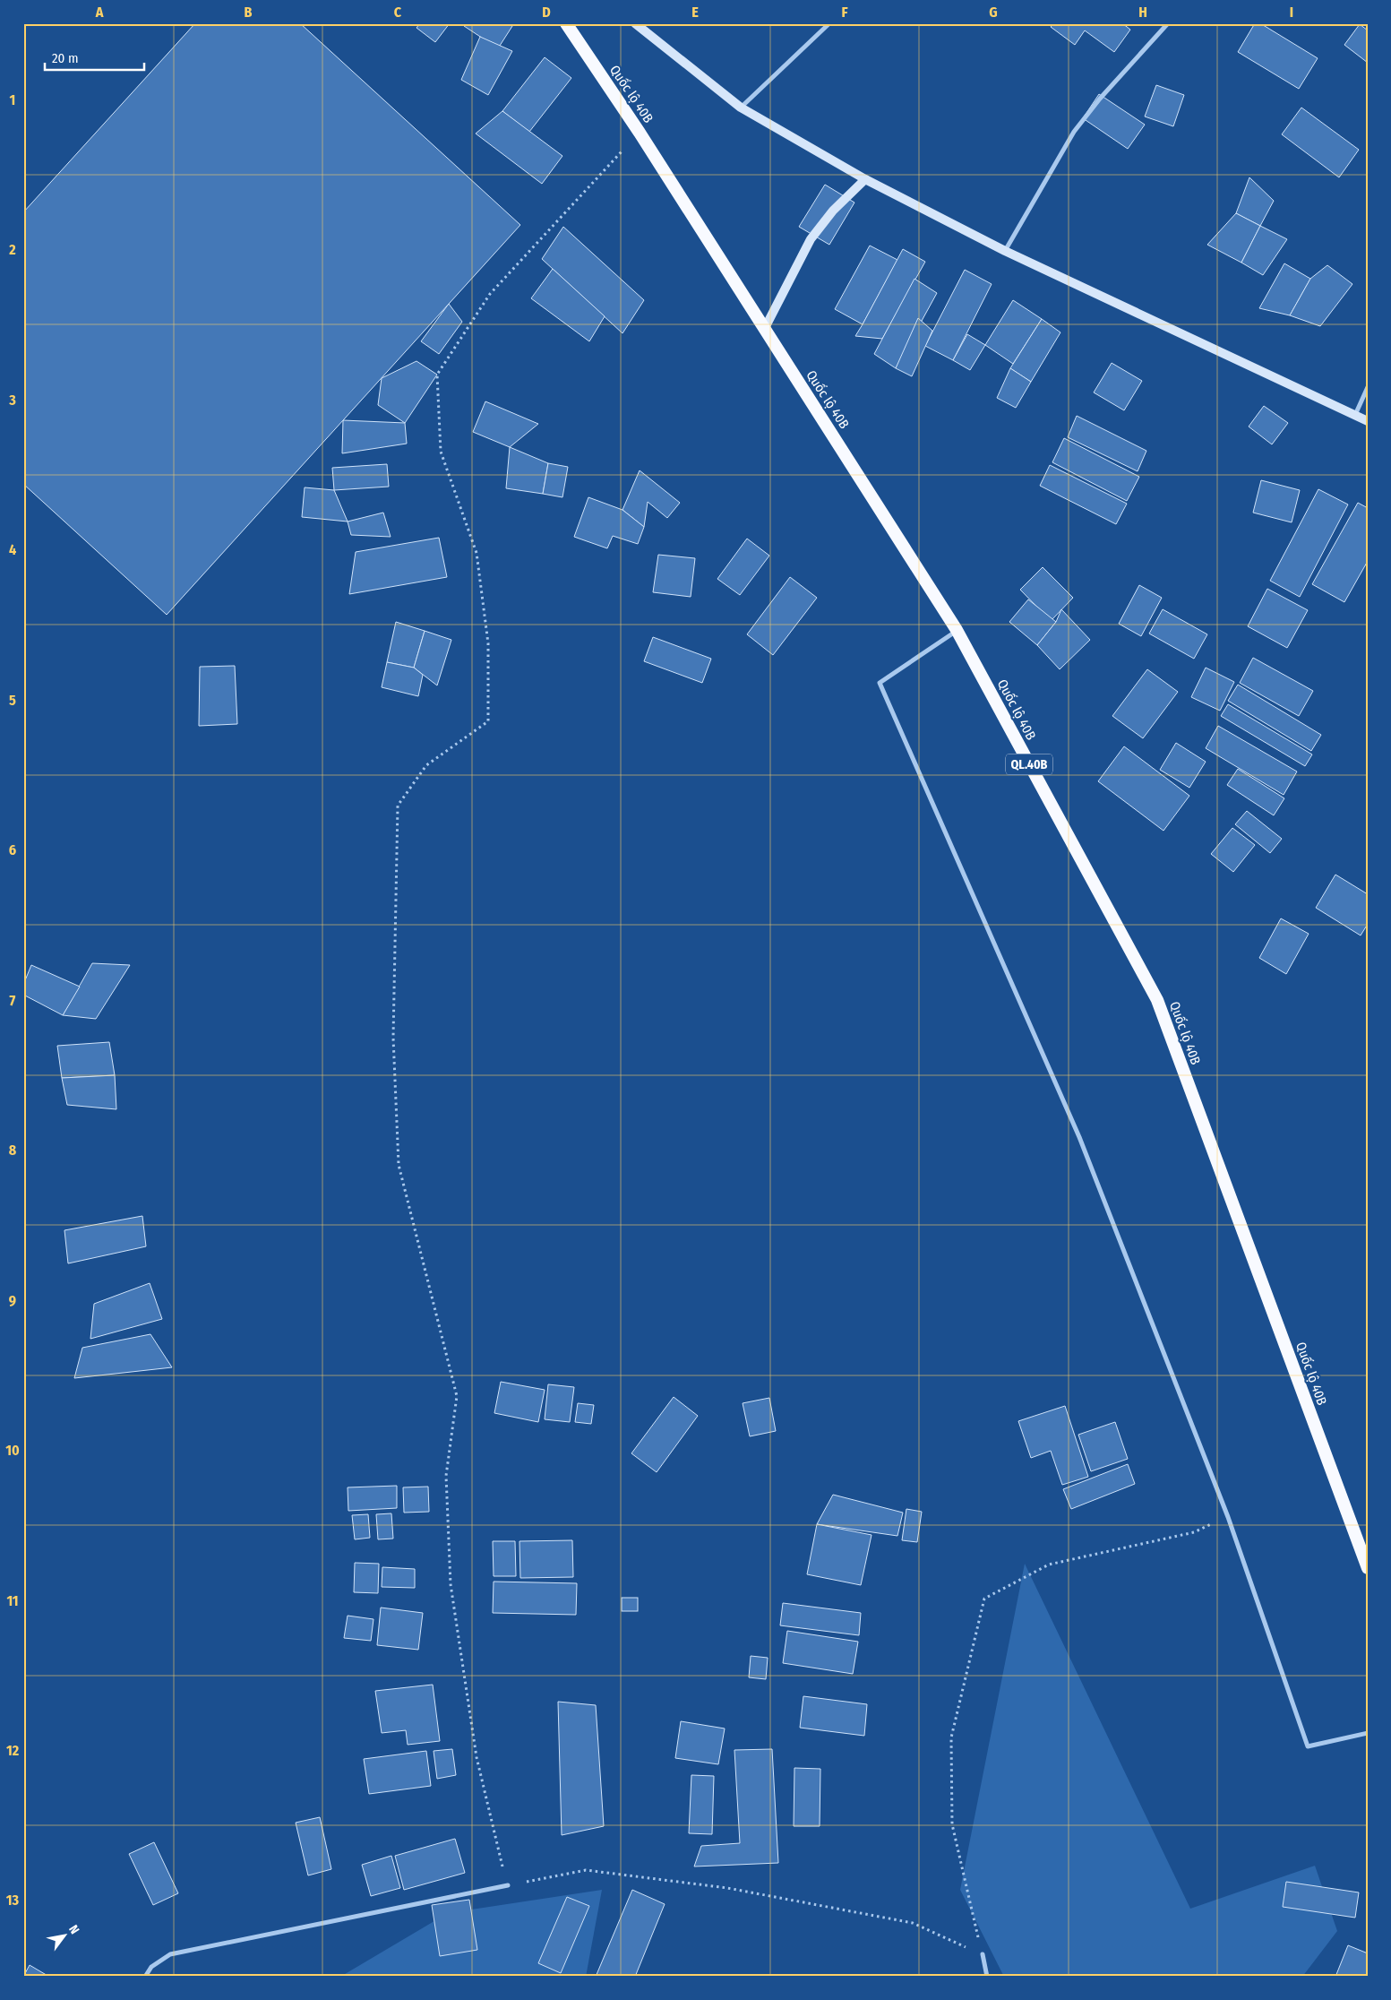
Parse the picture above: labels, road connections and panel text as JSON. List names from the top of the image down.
{
  "streets": {
    "highway": ["Quốc lộ 40B", "QL.40B"]
  },
  "scale_bar": "20 m",
  "north": "top right",
  "grid": {
    "columns": [
      "A",
      "B",
      "C",
      "D",
      "E",
      "F",
      "G",
      "H",
      "I"
    ],
    "rows": [
      "1",
      "2",
      "3",
      "4",
      "5",
      "6",
      "7",
      "8",
      "9",
      "10",
      "11",
      "12",
      "13"
    ]
  }
}
